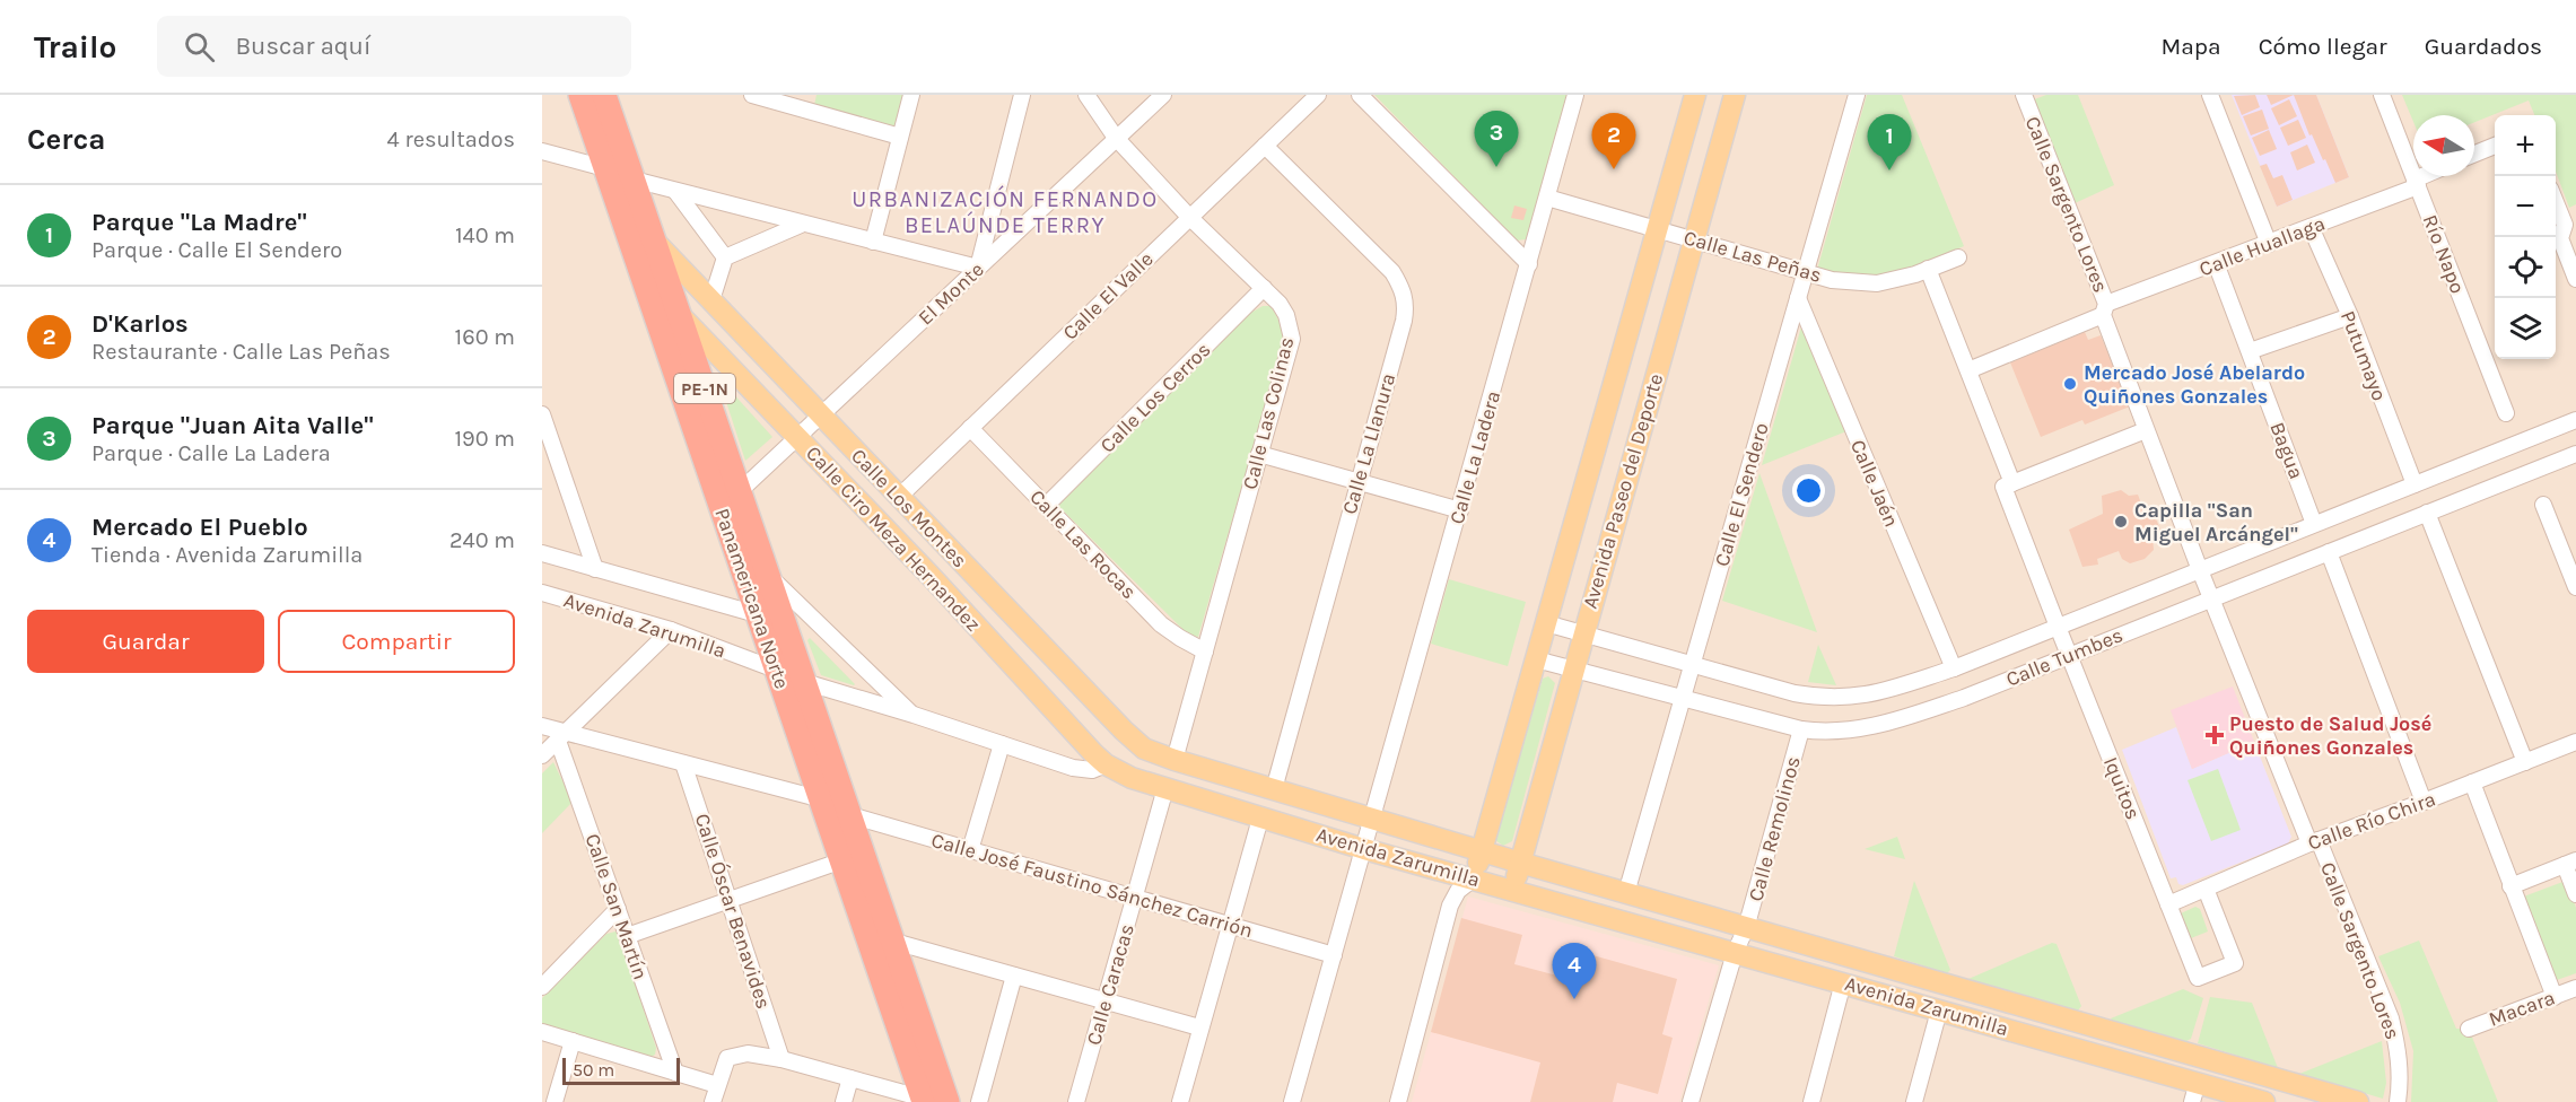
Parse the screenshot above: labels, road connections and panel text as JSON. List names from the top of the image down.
{
  "streets": {
    "highway": ["PE-1N", "Panamericana Norte"],
    "main road": [
      "Avenida Paseo del Deporte",
      "Calle Los Montes",
      "Calle Ciro Meza Hernandez",
      "Avenida Zarumilla"
    ],
    "street": [
      "Calle Sargento Lores",
      "Calle Huallaga",
      "Río Napo",
      "Calle Las Peñas",
      "El Monte",
      "Calle El Valle",
      "Putumayo",
      "Calle Los Cerros",
      "Calle Las Colinas",
      "Calle La Llanura",
      "Bagua",
      "Calle La Ladera",
      "Calle Jaén",
      "Calle El Sendero",
      "Calle Las Rocas",
      "Calle Tumbes",
      "Iquitos",
      "Calle Río Chira",
      "Calle Remolinos",
      "Calle José Faustino Sánchez Carrión",
      "Calle San Martín",
      "Calle Óscar Benavides",
      "Calle Caracas",
      "Macara"
    ]
  },
  "crossings": [
    ["Calle Sargento Lores", "Calle Huallaga"],
    ["Calle Sargento Lores", "Calle Tumbes"],
    ["Calle Sargento Lores", "Calle Río Chira"],
    ["Calle Huallaga", "Río Napo"],
    ["Calle Huallaga", "Putumayo"],
    ["Calle Huallaga", "Bagua"],
    ["Calle Huallaga", "Iquitos"],
    ["Calle Las Peñas", "Calle La Ladera"],
    ["Calle Las Peñas", "Avenida Paseo del Deporte"],
    ["Calle Las Peñas", "Calle El Sendero"],
    ["Calle Las Peñas", "Iquitos"],
    ["El Monte", "Calle Las Colinas"],
    ["El Monte", "Calle Los Montes"],
    ["El Monte", "Calle Ciro Meza Hernandez"],
    ["El Monte", "Panamericana Norte"],
    ["Calle El Valle", "Calle Las Colinas"],
    ["Calle El Valle", "Calle La Llanura"],
    ["Calle El Valle", "Calle Los Montes"],
    ["Calle El Valle", "Calle Las Rocas"],
    ["Putumayo", "Calle Tumbes"],
    ["Calle Los Cerros", "Calle Las Colinas"],
    ["Calle Los Cerros", "Calle Las Rocas"],
    ["Calle Las Colinas", "Calle Los Montes"],
    ["Calle Las Colinas", "Calle Las Rocas"],
    ["Calle Las Colinas", "Avenida Zarumilla"],
    ["Calle La Llanura", "Avenida Zarumilla"],
    ["Bagua", "Calle Tumbes"],
    ["Calle La Ladera", "Avenida Zarumilla"],
    ["Calle La Ladera", "Calle José Faustino Sánchez Carrión"],
    ["Calle Jaén", "Calle El Sendero"],
    ["Calle Jaén", "Calle Tumbes"],
    ["Avenida Paseo del Deporte", "Avenida Zarumilla"],
    ["Avenida Paseo del Deporte", "Calle Tumbes"],
    ["Calle El Sendero", "Avenida Zarumilla"],
    ["Calle El Sendero", "Calle Tumbes"],
    ["Calle Los Montes", "Panamericana Norte"],
    ["Calle Los Montes", "Avenida Zarumilla"],
    ["Calle Ciro Meza Hernandez", "Panamericana Norte"],
    ["Calle Ciro Meza Hernandez", "Avenida Zarumilla"],
    ["Panamericana Norte", "Avenida Zarumilla"],
    ["Panamericana Norte", "Calle José Faustino Sánchez Carrión"],
    ["Avenida Zarumilla", "Calle Remolinos"],
    ["Avenida Zarumilla", "Calle Caracas"],
    ["Calle Tumbes", "Iquitos"],
    ["Calle Tumbes", "Calle Remolinos"],
    ["Iquitos", "Calle Río Chira"],
    ["Calle José Faustino Sánchez Carrión", "Calle Caracas"]
  ],
  "districts": ["URBANIZACIÓN FERNANDO BELAÚNDE TERRY"],
  "places": {
    "other": ["Mercado José Abelardo Quiñones Gonzales", "Capilla \"San Miguel Arcángel\""],
    "health": ["Puesto de Salud José Quiñones Gonzales"]
  },
  "scale_bar": "50 m",
  "north": "left",
  "page": {
    "header": "Trailo",
    "search": "Buscar aquí",
    "nav": ["Mapa", "Cómo llegar", "Guardados"],
    "heading": ["Cerca", "4 resultados"],
    "pins": [
      "3",
      "2",
      "1",
      "4"
    ],
    "map_buttons": ["+", "−"],
    "list": [
      {
        "mark": "1",
        "name": "Parque \"La Madre\"",
        "note": "Parque · Calle El Sendero",
        "value": "140 m"
      },
      {
        "mark": "2",
        "name": "D'Karlos",
        "note": "Restaurante · Calle Las Peñas",
        "value": "160 m"
      },
      {
        "mark": "3",
        "name": "Parque \"Juan Aita Valle\"",
        "note": "Parque · Calle La Ladera",
        "value": "190 m"
      },
      {
        "mark": "4",
        "name": "Mercado El Pueblo",
        "note": "Tienda · Avenida Zarumilla",
        "value": "240 m"
      }
    ],
    "buttons": ["Guardar", "Compartir"],
    "scale": "50 m"
  }
}
